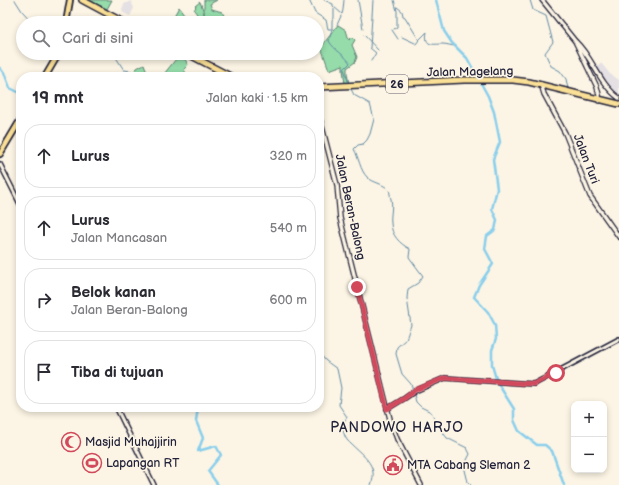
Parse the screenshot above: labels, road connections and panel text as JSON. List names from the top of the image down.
{
  "streets": {
    "highway": ["Jalan Magelang", "26"],
    "main road": ["Jalan Turi", "Jalan Beran-Balong"]
  },
  "crossings": [
    ["Jalan Magelang", "Jalan Turi"]
  ],
  "districts": ["PANDOWO HARJO"],
  "places": {
    "mosque": ["Masjid Muhajjirin"],
    "sports": ["Lapangan RT"],
    "public building": ["MTA Cabang Sleman 2"]
  },
  "page": {
    "search": "Cari di sini",
    "heading": ["19 mnt", "Jalan kaki · 1.5 km"],
    "list": [
      ["Lurus", "320 m"],
      ["Lurus", "Jalan Mancasan", "540 m"],
      ["Belok kanan", "Jalan Beran-Balong", "600 m"],
      "Tiba di tujuan"
    ],
    "map_buttons": ["+", "−"]
  }
}
